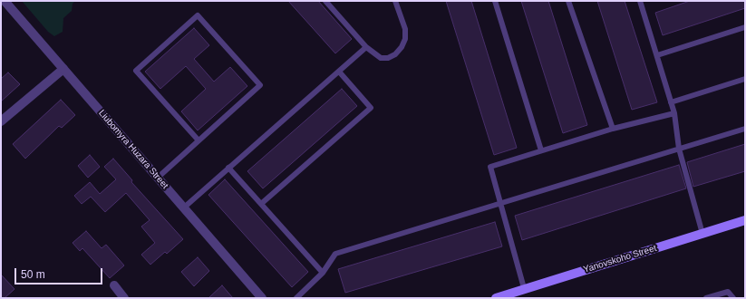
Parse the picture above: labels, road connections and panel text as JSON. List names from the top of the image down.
{
  "streets": {
    "main road": ["Yanovskoho Street"],
    "street": ["Liubomyra Huzara Street"]
  },
  "scale_bar": "50 m"
}
